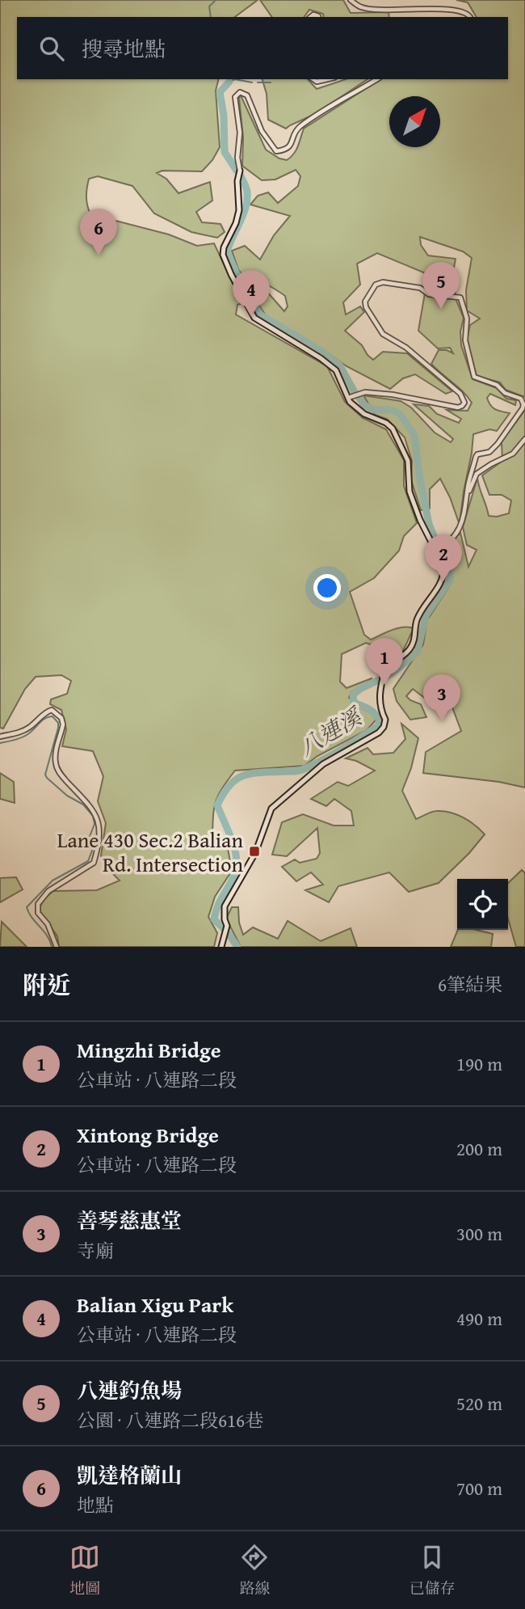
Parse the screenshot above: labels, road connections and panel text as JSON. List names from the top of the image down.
{
  "water": ["八連溪"],
  "places": {
    "transit": ["Lane 430 Sec.2 Balian Rd. Intersection"]
  },
  "north": "top right",
  "page": {
    "search": "搜尋地點",
    "pins": [
      "6",
      "5",
      "4",
      "2",
      "1",
      "3"
    ],
    "heading": ["附近", "6筆結果"],
    "list": [
      {
        "mark": "1",
        "name": "Mingzhi Bridge",
        "note": "公車站 · 八連路二段",
        "value": "190 m"
      },
      {
        "mark": "2",
        "name": "Xintong Bridge",
        "note": "公車站 · 八連路二段",
        "value": "200 m"
      },
      {
        "mark": "3",
        "name": "善琴慈惠堂",
        "note": "寺廟",
        "value": "300 m"
      },
      {
        "mark": "4",
        "name": "Balian Xigu Park",
        "note": "公車站 · 八連路二段",
        "value": "490 m"
      },
      {
        "mark": "5",
        "name": "八連釣魚場",
        "note": "公園 · 八連路二段616巷",
        "value": "520 m"
      },
      {
        "mark": "6",
        "name": "凱達格蘭山",
        "note": "地點",
        "value": "700 m"
      }
    ],
    "nav": ["地圖", "路線", "已儲存"]
  }
}
